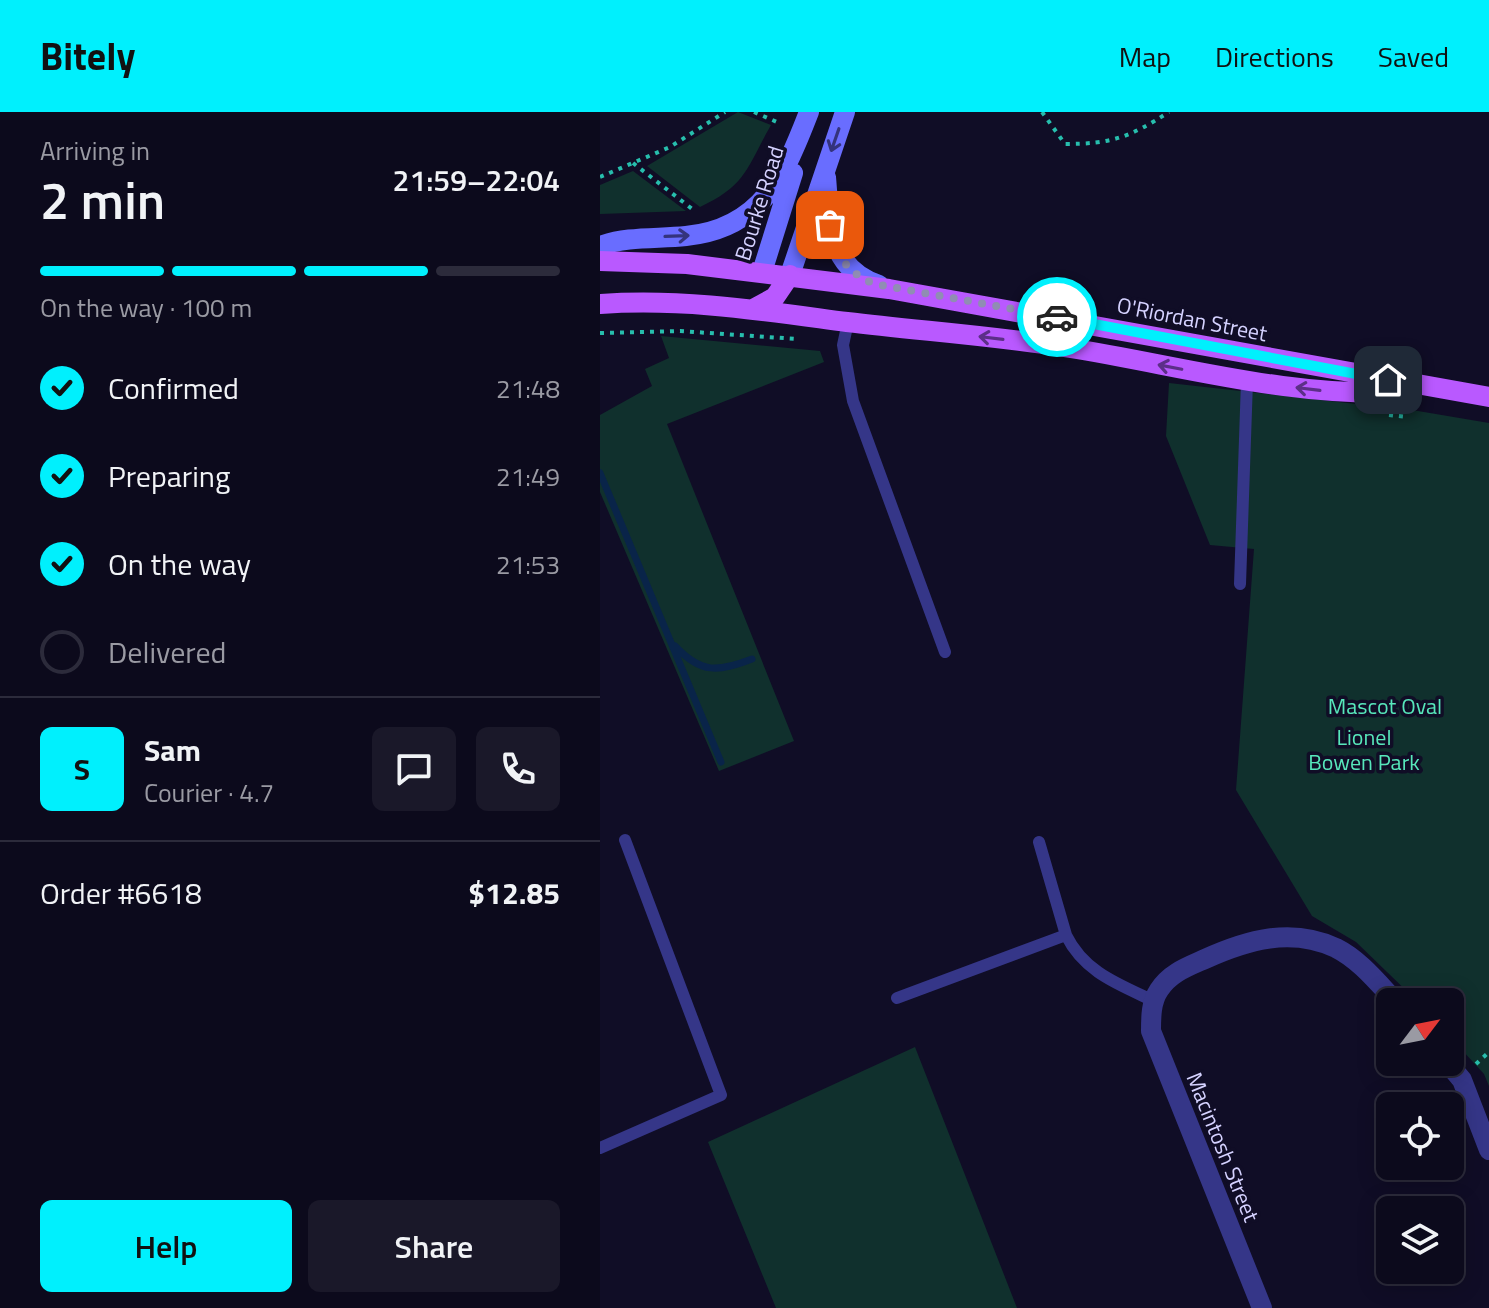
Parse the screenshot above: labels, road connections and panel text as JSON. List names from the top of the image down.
{
  "streets": {
    "main road": ["Bourke Road", "O'Riordan Street"],
    "street": ["Macintosh Street"]
  },
  "crossings": [
    ["Bourke Road", "O'Riordan Street"]
  ],
  "parks": ["Mascot Oval", "Lionel Bowen Park"],
  "north": "top right",
  "page": {
    "header": "Bitely",
    "nav": ["Map", "Directions", "Saved"],
    "heading": ["2 min", "Arriving in", "21:59–22:04"],
    "panel": [
      "Sam",
      "Courier · 4.7",
      "Order #6618",
      "$12.85"
    ],
    "bar": "On the way · 100 m",
    "list": [
      ["Confirmed", "21:48"],
      ["Preparing", "21:49"],
      ["On the way", "21:53"],
      "Delivered"
    ],
    "round": "S",
    "buttons": ["Help", "Share"]
  }
}
